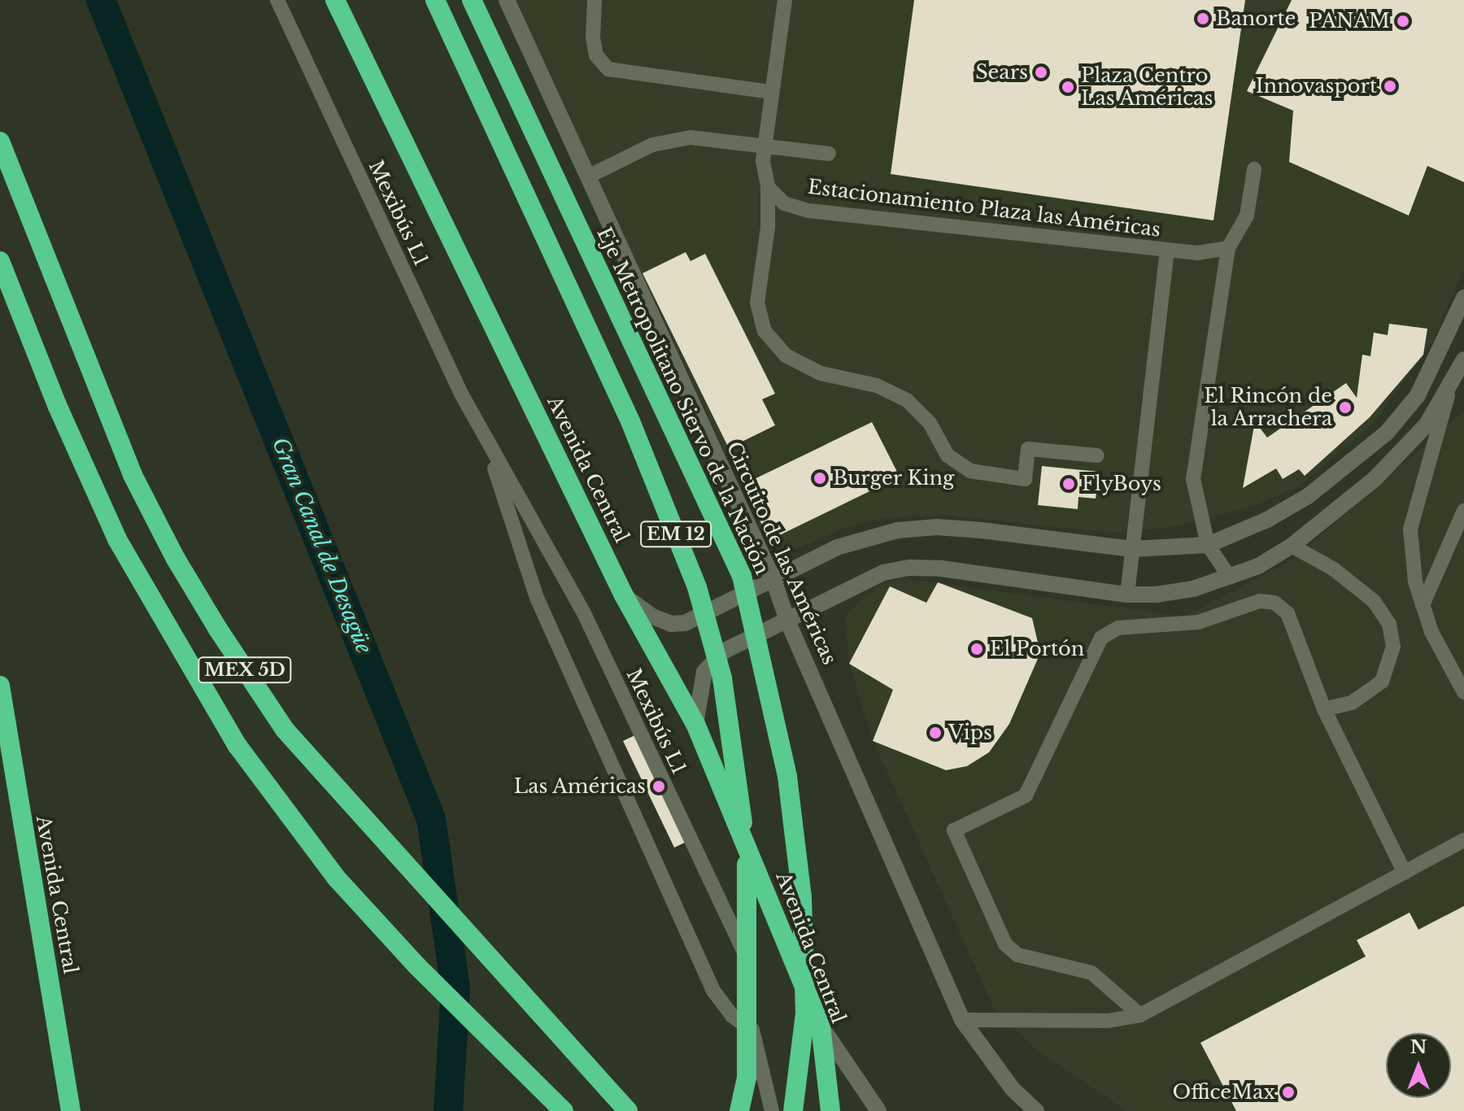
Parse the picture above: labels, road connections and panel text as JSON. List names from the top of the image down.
{
  "streets": {
    "highway": [
      "Eje Metropolitano Siervo de la Nación",
      "Avenida Central",
      "EM 12",
      "MEX 5D"
    ],
    "main road": ["Circuito de las Américas"],
    "lane": ["Estacionamiento Plaza las Américas", "Mexibús L1"]
  },
  "water": ["Gran Canal de Desagüe"],
  "places": [
    "Banorte",
    "PANAM",
    "Sears",
    "Innovasport",
    "Plaza Centro Las Américas",
    "El Rincón de la Arrachera",
    "Burger King",
    "FlyBoys",
    "El Portón",
    "Vips",
    "Las Américas",
    "OfficeMax"
  ],
  "north": "top"
}
